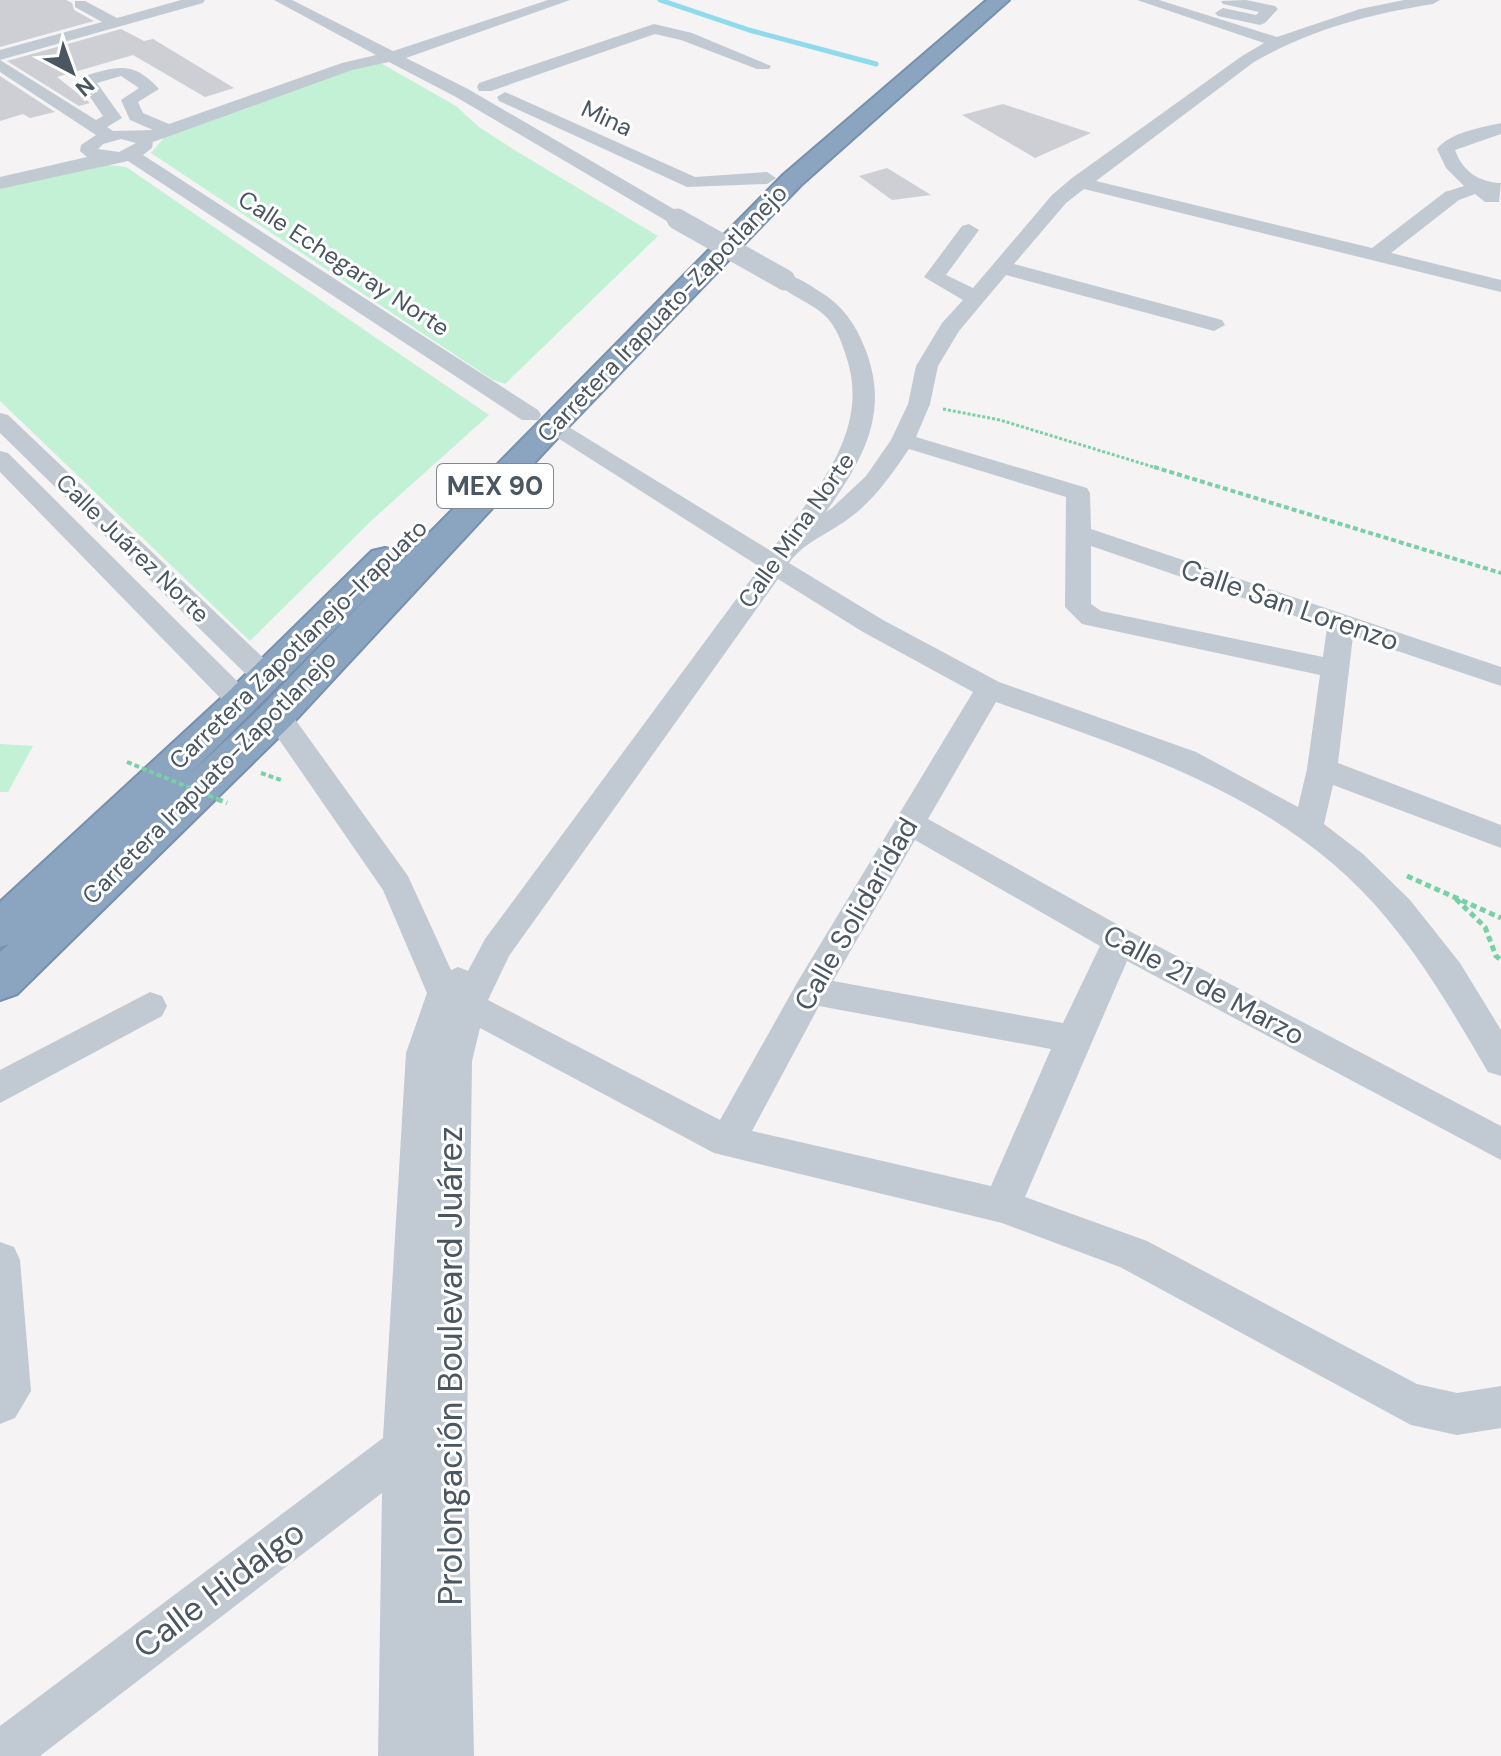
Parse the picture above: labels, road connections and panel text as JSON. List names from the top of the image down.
{
  "streets": {
    "highway": ["Carretera Irapuato-Zapotlanejo", "MEX 90", "Carretera Zapotlanejo-Irapuato"],
    "street": [
      "Mina",
      "Calle Echegaray Norte",
      "Calle Mina Norte",
      "Calle Juárez Norte",
      "Calle San Lorenzo",
      "Calle Solidaridad",
      "Calle 21 de Marzo",
      "Prolongación Boulevard Juárez",
      "Calle Hidalgo"
    ]
  },
  "crossings": [
    ["Mina", "Calle Mina Norte"],
    ["Mina", "Carretera Zapotlanejo-Irapuato"],
    ["Calle Echegaray Norte", "Carretera Irapuato-Zapotlanejo"],
    ["Calle Echegaray Norte", "Calle Mina Norte"],
    ["Calle Echegaray Norte", "Carretera Zapotlanejo-Irapuato"],
    ["Calle Echegaray Norte", "Calle Solidaridad"],
    ["Carretera Irapuato-Zapotlanejo", "Carretera Zapotlanejo-Irapuato"],
    ["Calle Mina Norte", "Prolongación Boulevard Juárez"],
    ["Calle Juárez Norte", "Carretera Zapotlanejo-Irapuato"],
    ["Calle Solidaridad", "Calle 21 de Marzo"],
    ["Prolongación Boulevard Juárez", "Calle Hidalgo"]
  ],
  "north": "bottom right"
}
